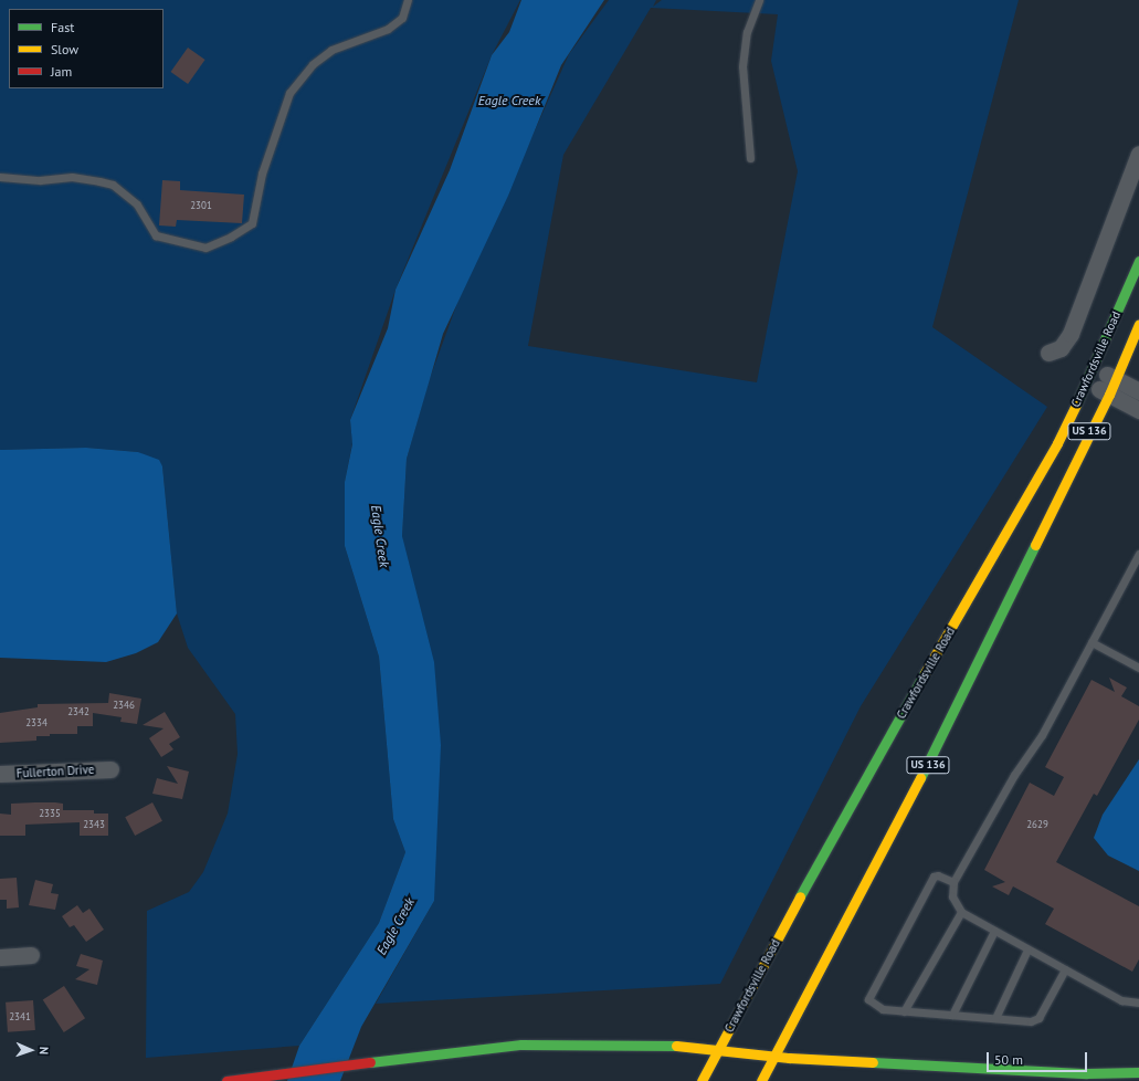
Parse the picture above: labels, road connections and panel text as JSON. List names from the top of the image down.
{
  "streets": {
    "main road": ["Crawfordsville Road", "US 136"],
    "street": ["Fullerton Drive"]
  },
  "water": ["Eagle Creek"],
  "house_numbers": [
    "2301",
    "2346",
    "2342",
    "2334",
    "2335",
    "2343",
    "2629",
    "2341"
  ],
  "legend": ["Fast", "Slow", "Jam"],
  "scale_bar": "50 m",
  "north": "right"
}
